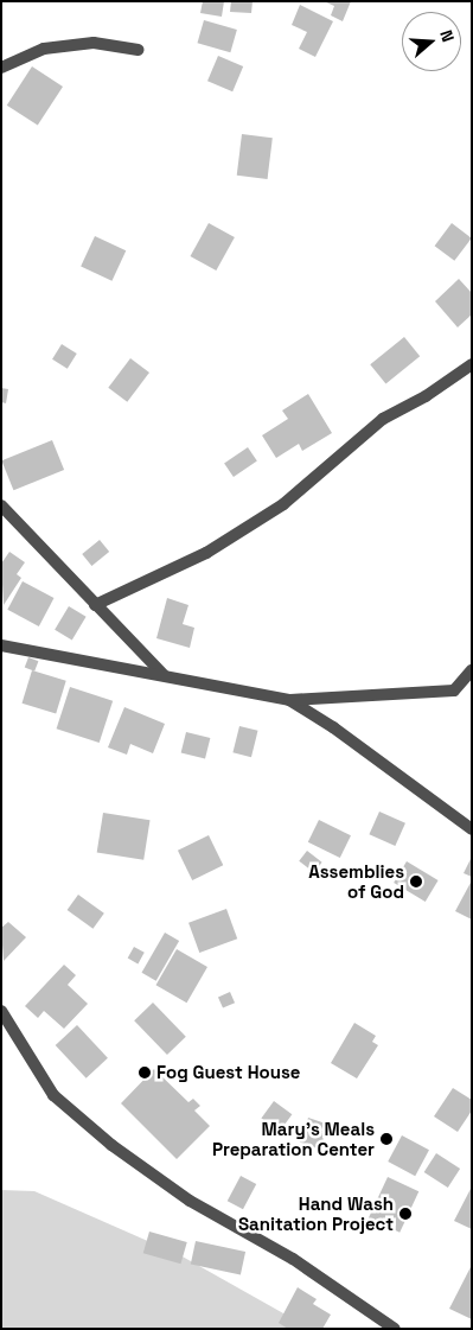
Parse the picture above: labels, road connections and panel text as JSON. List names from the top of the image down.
{
  "places": [
    "Assemblies of God",
    "Fog Guest House",
    "Mary's Meals Preparation Center",
    "Hand Wash Sanitation Project"
  ],
  "north": "right"
}
